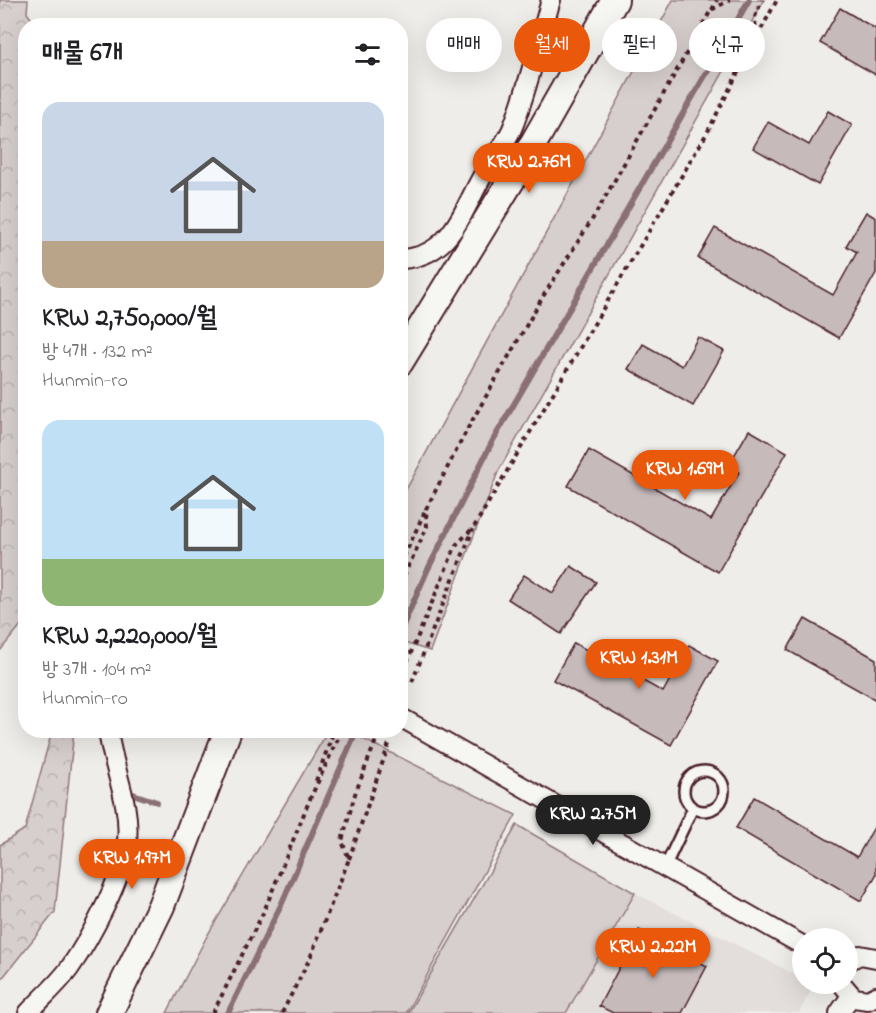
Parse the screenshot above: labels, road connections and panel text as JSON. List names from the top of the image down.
{
  "page": {
    "chip": [
      "매매",
      "월세",
      "필터",
      "신규"
    ],
    "heading": "매물 6개",
    "list": [
      {
        "name": "KRW 2,750,000/월",
        "note": "방 4개 · 132 m² · Hunmin-ro"
      },
      {
        "name": "KRW 2,220,000/월",
        "note": "방 3개 · 104 m² · Hunmin-ro"
      }
    ],
    "price": [
      "KRW 2.76M",
      "KRW 1.69M",
      "KRW 1.31M",
      "KRW 2.75M",
      "KRW 1.97M",
      "KRW 2.22M"
    ]
  }
}
